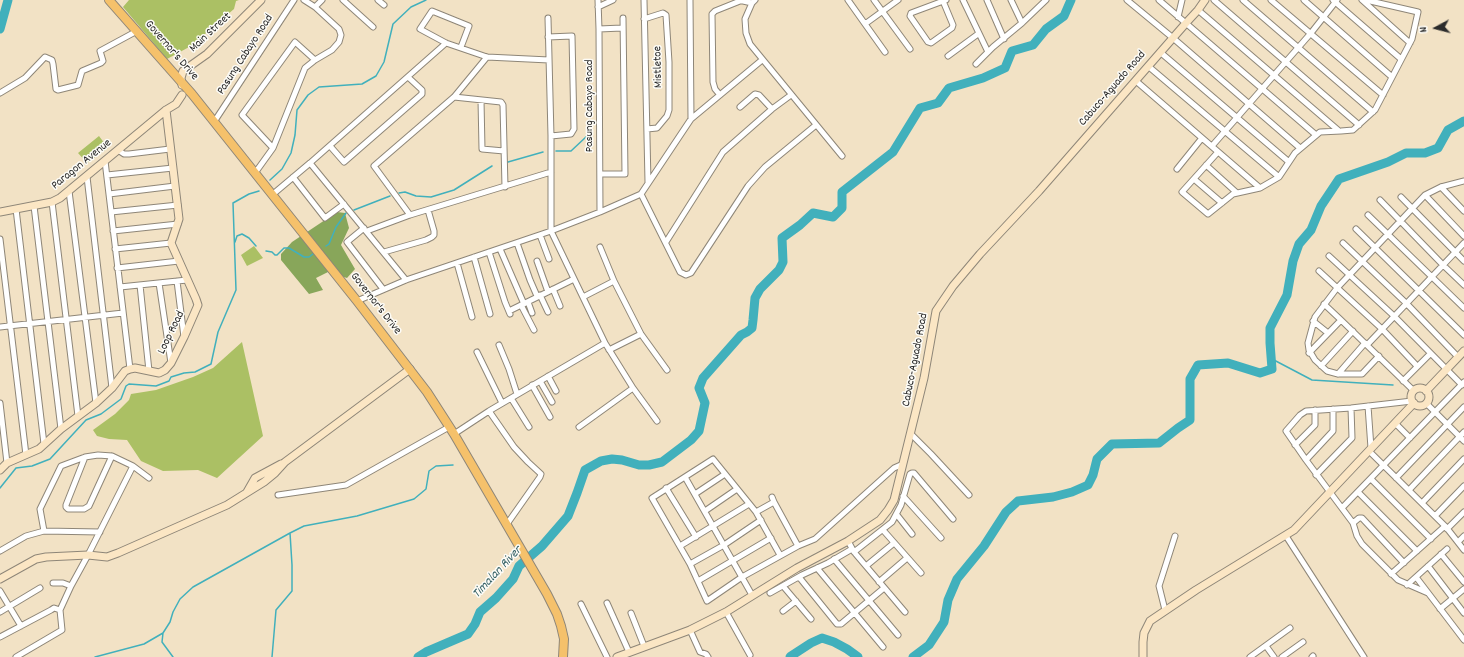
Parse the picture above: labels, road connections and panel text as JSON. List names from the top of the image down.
{
  "streets": {
    "main road": ["Governor's Drive"],
    "street": [
      "Main Street",
      "Pasung Cabayo Road",
      "Mistletoe",
      "Cabuco-Aguado Road",
      "Paragon Avenue",
      "Loop Road"
    ]
  },
  "crossings": [
    ["Governor's Drive", "Pasung Cabayo Road"]
  ],
  "water": ["Timalan River"],
  "north": "left"
}
